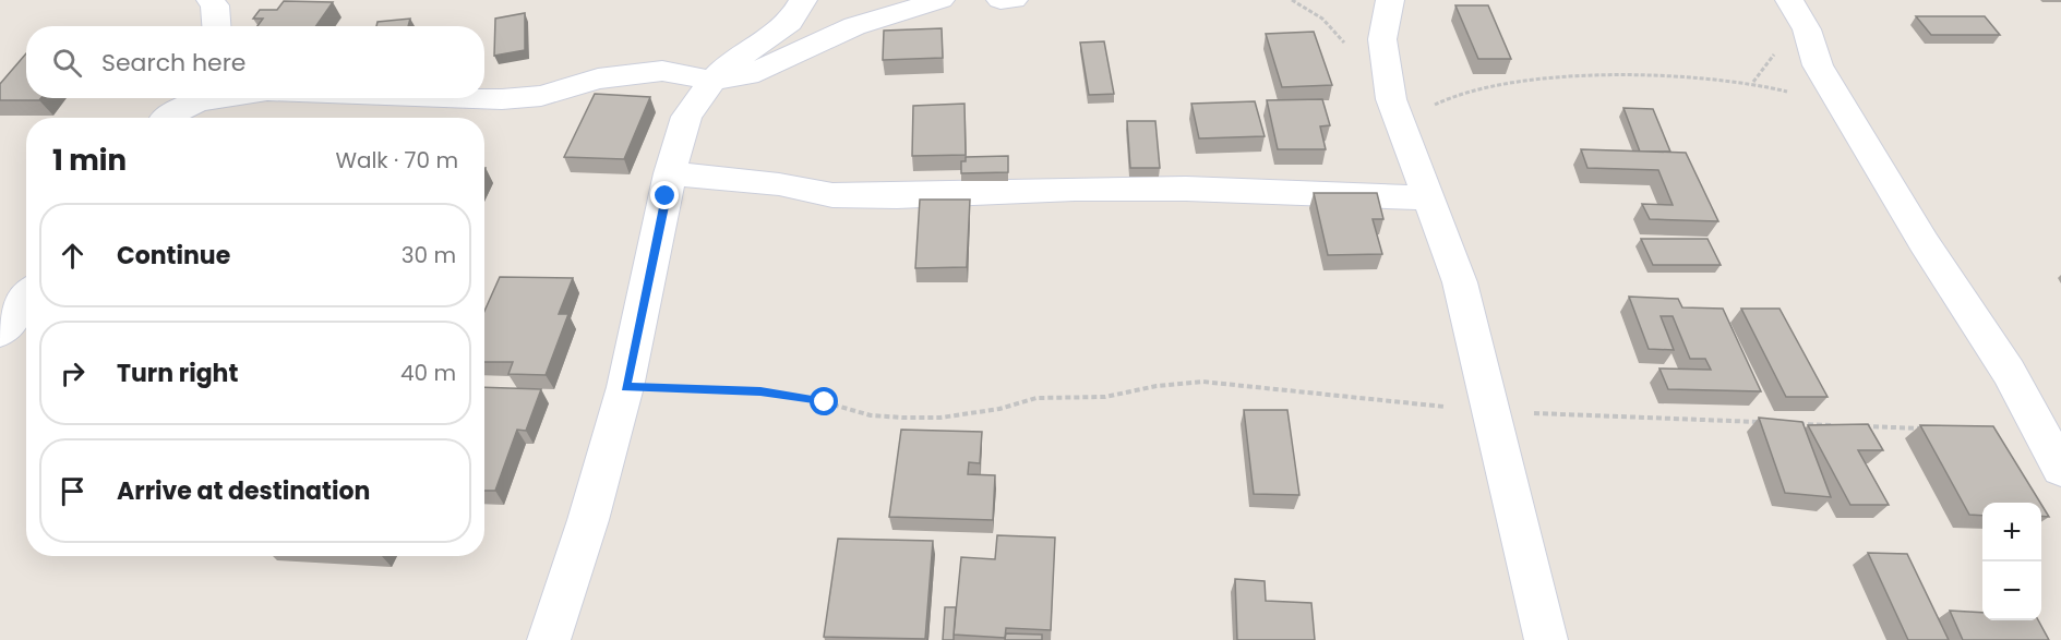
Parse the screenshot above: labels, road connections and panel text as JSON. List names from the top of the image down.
{
  "page": {
    "search": "Search here",
    "heading": ["1 min", "Walk · 70 m"],
    "list": [
      ["Continue", "30 m"],
      ["Turn right", "40 m"],
      "Arrive at destination"
    ],
    "map_buttons": ["+", "−"]
  }
}
